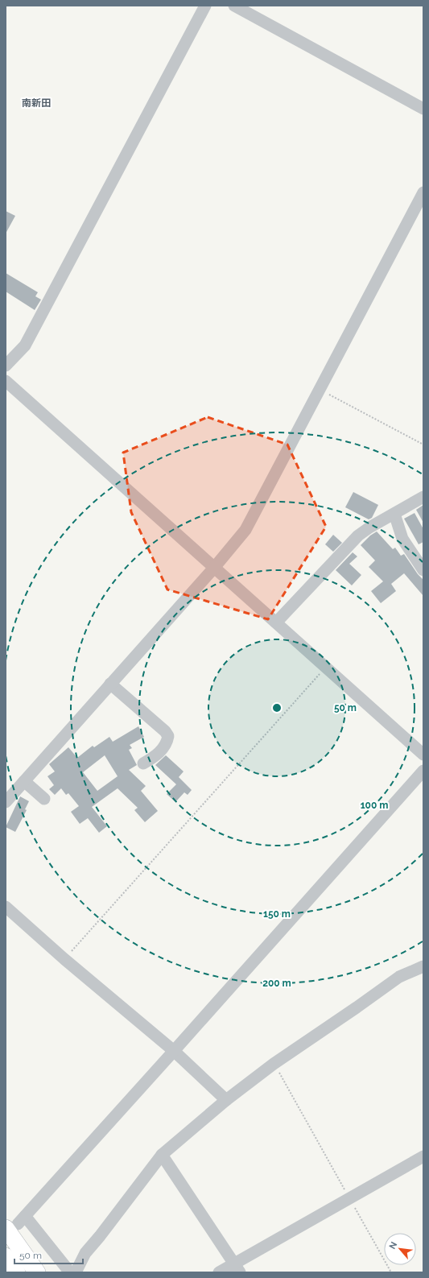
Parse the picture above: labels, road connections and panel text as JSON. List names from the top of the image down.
{
  "districts": ["南新田"],
  "scale_bar": "50 m",
  "north": "top left",
  "rings": [
    "50 m",
    "100 m",
    "150 m",
    "200 m"
  ]
}
